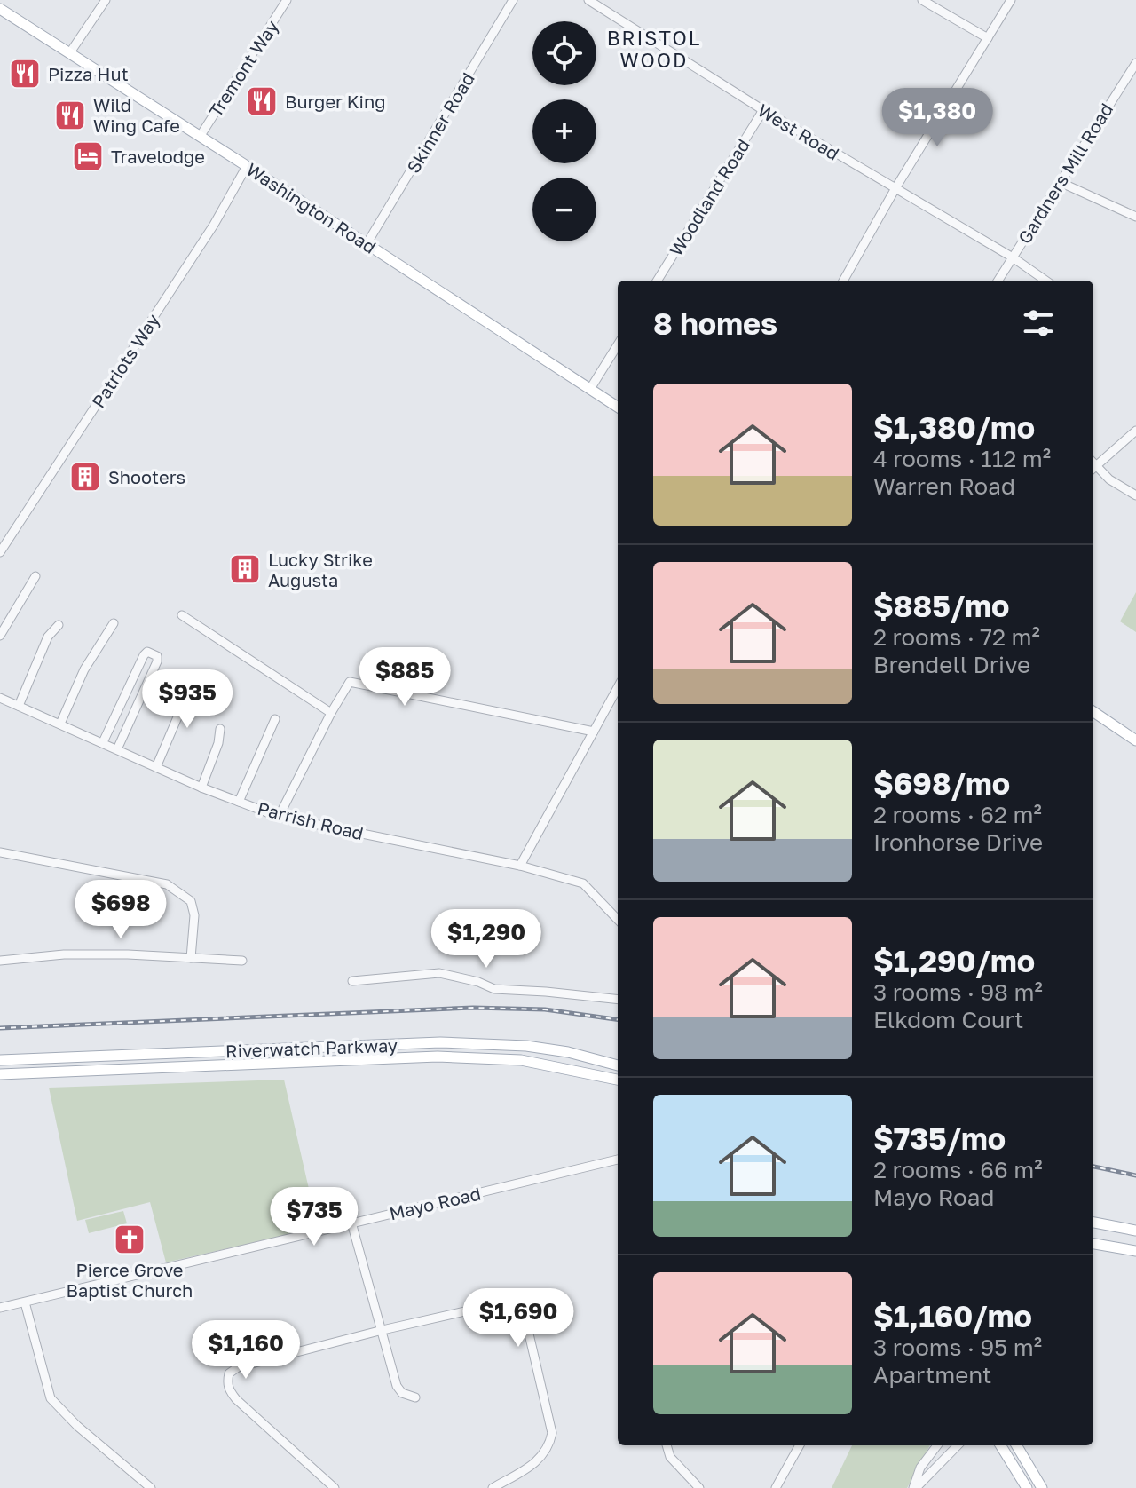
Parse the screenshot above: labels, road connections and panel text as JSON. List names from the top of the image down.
{
  "streets": {
    "main road": ["Washington Road", "Riverwatch Parkway"],
    "street": [
      "Tremont Way",
      "Skinner Road",
      "West Road",
      "Gardners Mill Road",
      "Woodland Road",
      "Patriots Way",
      "Parrish Road",
      "Mayo Road"
    ]
  },
  "crossings": [
    ["Tremont Way", "Washington Road"],
    ["Skinner Road", "Washington Road"],
    ["West Road", "Gardners Mill Road"],
    ["West Road", "Woodland Road"],
    ["Washington Road", "Patriots Way"]
  ],
  "districts": ["BRISTOL WOOD"],
  "places": {
    "restaurant": ["Pizza Hut", "Burger King", "Wild Wing Cafe"],
    "hotel": ["Travelodge"],
    "building": ["Shooters", "Lucky Strike Augusta"],
    "church": ["Pierce Grove Baptist Church"]
  },
  "page": {
    "map_buttons": ["+", "−"],
    "price": [
      "$1,380",
      "$885",
      "$935",
      "$698",
      "$1,290",
      "$735",
      "$1,690",
      "$1,160"
    ],
    "heading": "8 homes",
    "list": [
      {
        "name": "$1,380/mo",
        "note": "4 rooms · 112 m² · Warren Road"
      },
      {
        "name": "$885/mo",
        "note": "2 rooms · 72 m² · Brendell Drive"
      },
      {
        "name": "$698/mo",
        "note": "2 rooms · 62 m² · Ironhorse Drive"
      },
      {
        "name": "$1,290/mo",
        "note": "3 rooms · 98 m² · Elkdom Court"
      },
      {
        "name": "$735/mo",
        "note": "2 rooms · 66 m² · Mayo Road"
      },
      {
        "name": "$1,160/mo",
        "note": "3 rooms · 95 m² · Apartment"
      }
    ]
  }
}
